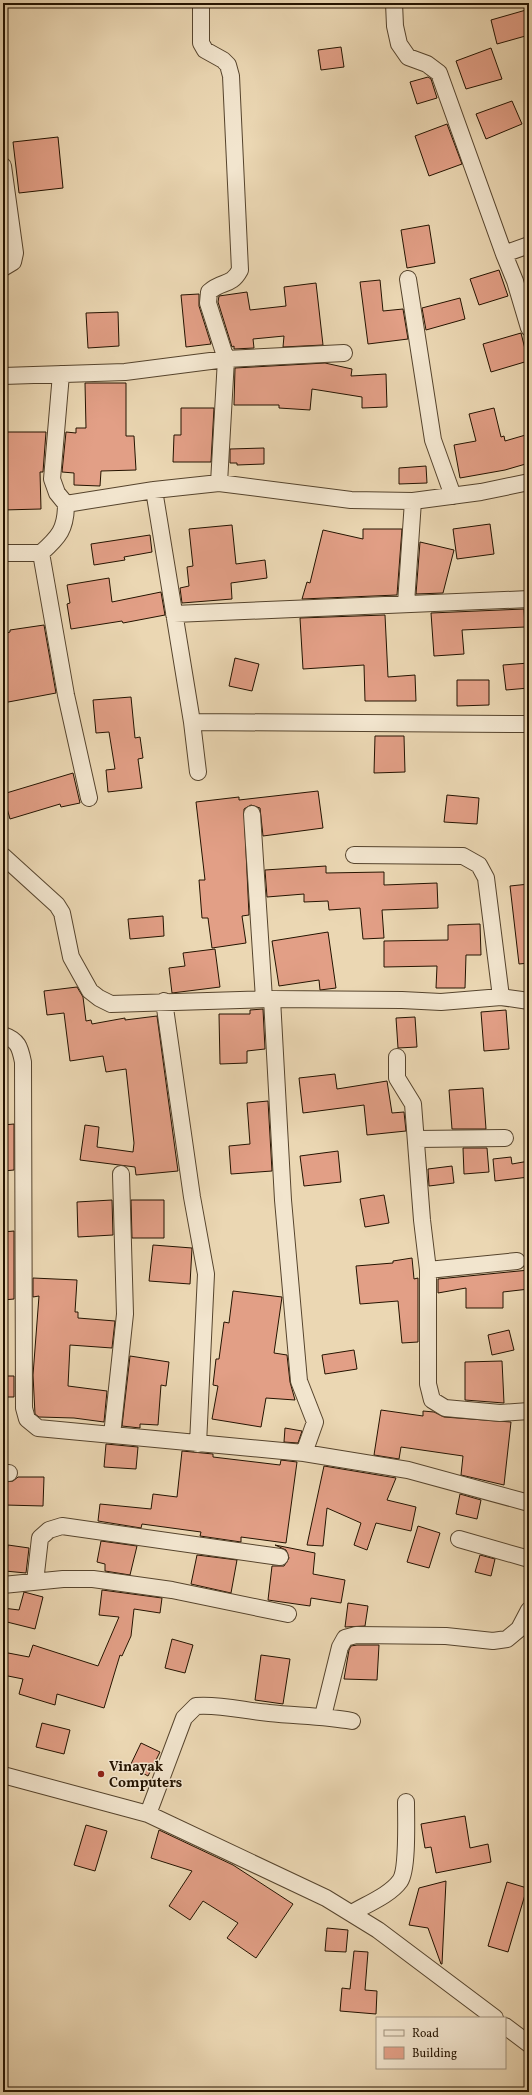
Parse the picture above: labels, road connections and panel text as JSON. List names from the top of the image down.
{
  "places": ["Vinayak Computers"],
  "legend": ["Road", "Building"]
}
